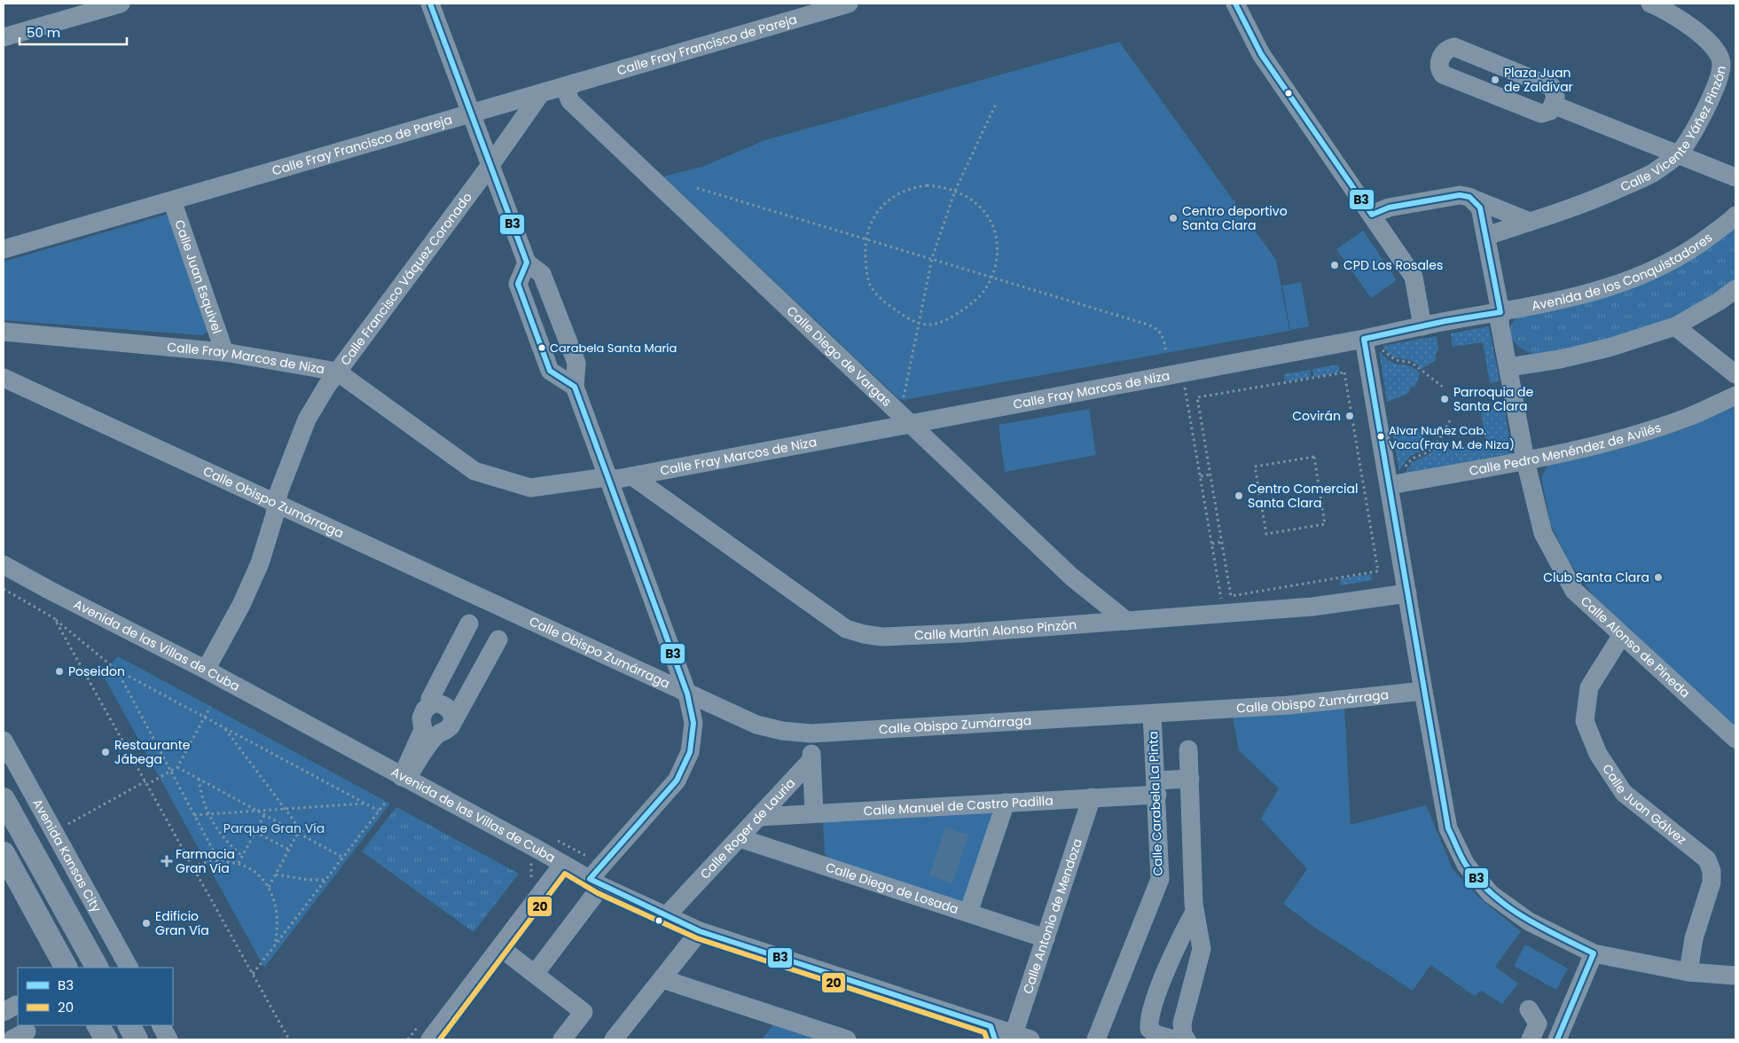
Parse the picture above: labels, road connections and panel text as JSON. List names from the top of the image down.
{
  "streets": {
    "street": [
      "Calle Fray Francisco de Pareja",
      "Calle Vicente Yáñez Pinzón",
      "Avenida de los Conquistadores",
      "Calle Juan Esquivel",
      "Calle Francisco Váquez Coronado",
      "Calle Diego de Vargas",
      "Calle Fray Marcos de Niza",
      "Calle Pedro Menéndez de Avilés",
      "Calle Obispo Zumárraga",
      "Calle Martín Alonso Pinzón",
      "Avenida de las Villas de Cuba",
      "Calle Alonso de Pineda",
      "Calle Juan Gálvez",
      "Calle Carabela La Pinta",
      "Calle Manuel de Castro Padilla",
      "Calle Roger de Lauria",
      "Avenida Kansas City",
      "Calle Diego de Losada",
      "Calle Antonio de Mendoza"
    ]
  },
  "crossings": [
    ["Calle Fray Francisco de Pareja", "Calle Juan Esquivel"],
    ["Calle Fray Francisco de Pareja", "Calle Francisco Váquez Coronado"],
    ["Calle Fray Francisco de Pareja", "Calle Diego de Vargas"],
    ["Calle Vicente Yáñez Pinzón", "Calle Alonso de Pineda"],
    ["Avenida de los Conquistadores", "Calle Fray Marcos de Niza"],
    ["Avenida de los Conquistadores", "Calle Alonso de Pineda"],
    ["Calle Juan Esquivel", "Calle Fray Marcos de Niza"],
    ["Calle Francisco Váquez Coronado", "Calle Fray Marcos de Niza"],
    ["Calle Francisco Váquez Coronado", "Calle Obispo Zumárraga"],
    ["Calle Francisco Váquez Coronado", "Avenida de las Villas de Cuba"],
    ["Calle Diego de Vargas", "Calle Fray Marcos de Niza"],
    ["Calle Diego de Vargas", "Calle Martín Alonso Pinzón"],
    ["Calle Fray Marcos de Niza", "Calle Martín Alonso Pinzón"],
    ["Calle Fray Marcos de Niza", "Calle Alonso de Pineda"],
    ["Calle Pedro Menéndez de Avilés", "Calle Alonso de Pineda"],
    ["Calle Obispo Zumárraga", "Calle Carabela La Pinta"],
    ["Avenida de las Villas de Cuba", "Calle Roger de Lauria"],
    ["Avenida de las Villas de Cuba", "Calle Antonio de Mendoza"],
    ["Calle Alonso de Pineda", "Calle Juan Gálvez"],
    ["Calle Carabela La Pinta", "Calle Manuel de Castro Padilla"],
    ["Calle Manuel de Castro Padilla", "Calle Roger de Lauria"],
    ["Calle Manuel de Castro Padilla", "Calle Antonio de Mendoza"],
    ["Calle Roger de Lauria", "Calle Diego de Losada"],
    ["Calle Diego de Losada", "Calle Antonio de Mendoza"]
  ],
  "parks": ["Parque Gran Vía"],
  "places": {
    "other": [
      "Plaza Juan de Zaldívar",
      "Centro deportivo Santa Clara",
      "CPD Los Rosales",
      "Carabela Santa María",
      "Parroquia de Santa Clara",
      "Covirán",
      "Alvar Nuñez Cab. Vaca(Fray M. de Niza)",
      "Centro Comercial Santa Clara",
      "Club Santa Clara",
      "Poseidon",
      "Restaurante Jábega",
      "Edificio Gran Vía"
    ],
    "health": ["Farmacia Gran Vía"]
  },
  "lines": ["transit line B3", "transit line 20"],
  "legend": ["B3", "20"],
  "scale_bar": "50 m"
}
